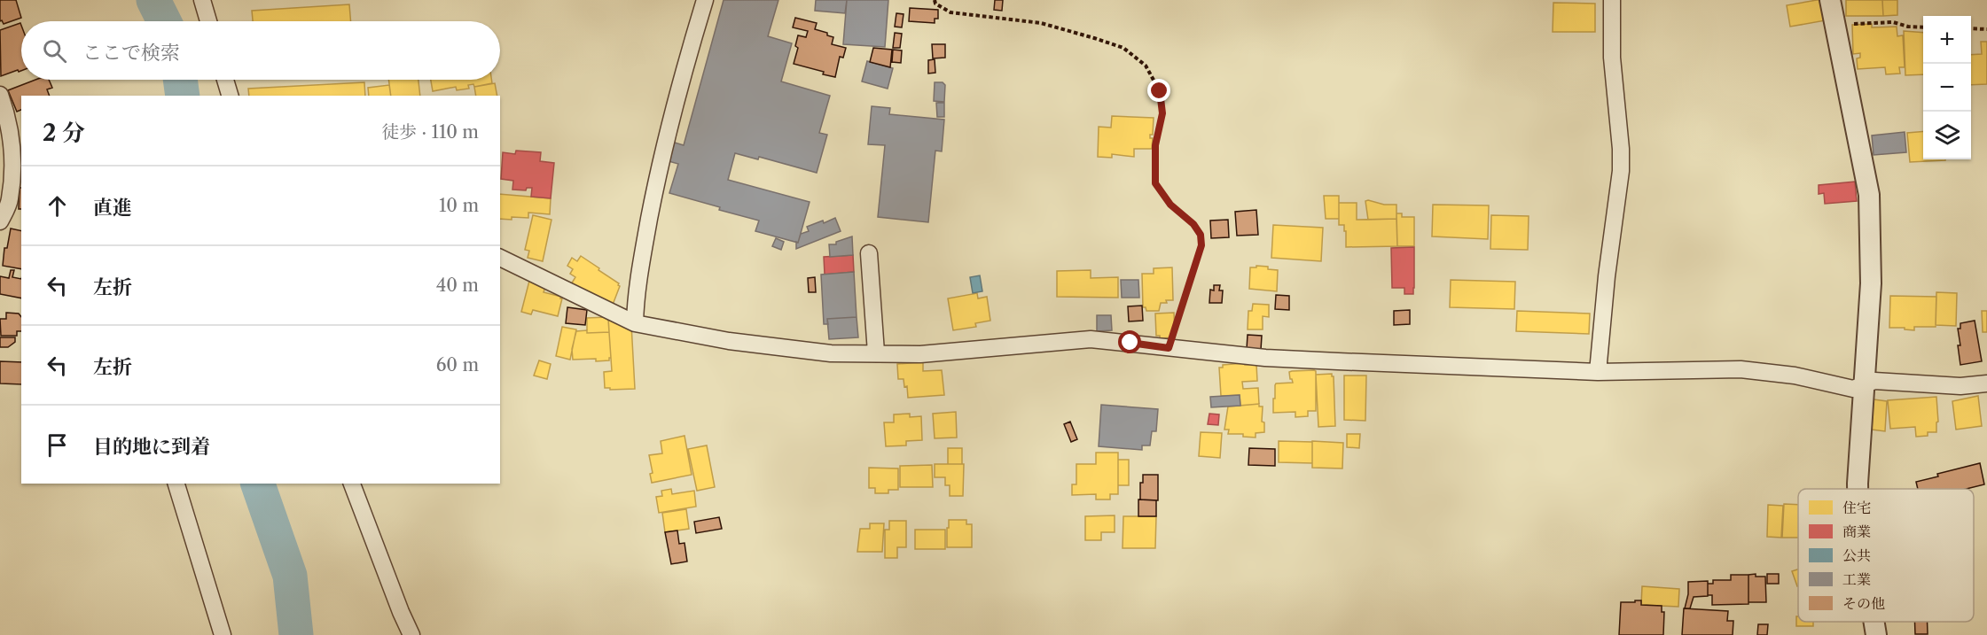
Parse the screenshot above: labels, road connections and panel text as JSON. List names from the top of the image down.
{
  "legend": [
    "住宅",
    "商業",
    "公共",
    "工業",
    "その他"
  ],
  "page": {
    "map_buttons": ["+", "−"],
    "search": "ここで検索",
    "heading": ["2 分", "徒歩 · 110 m"],
    "list": [
      ["直進", "10 m"],
      ["左折", "40 m"],
      ["左折", "60 m"],
      "目的地に到着"
    ]
  }
}
